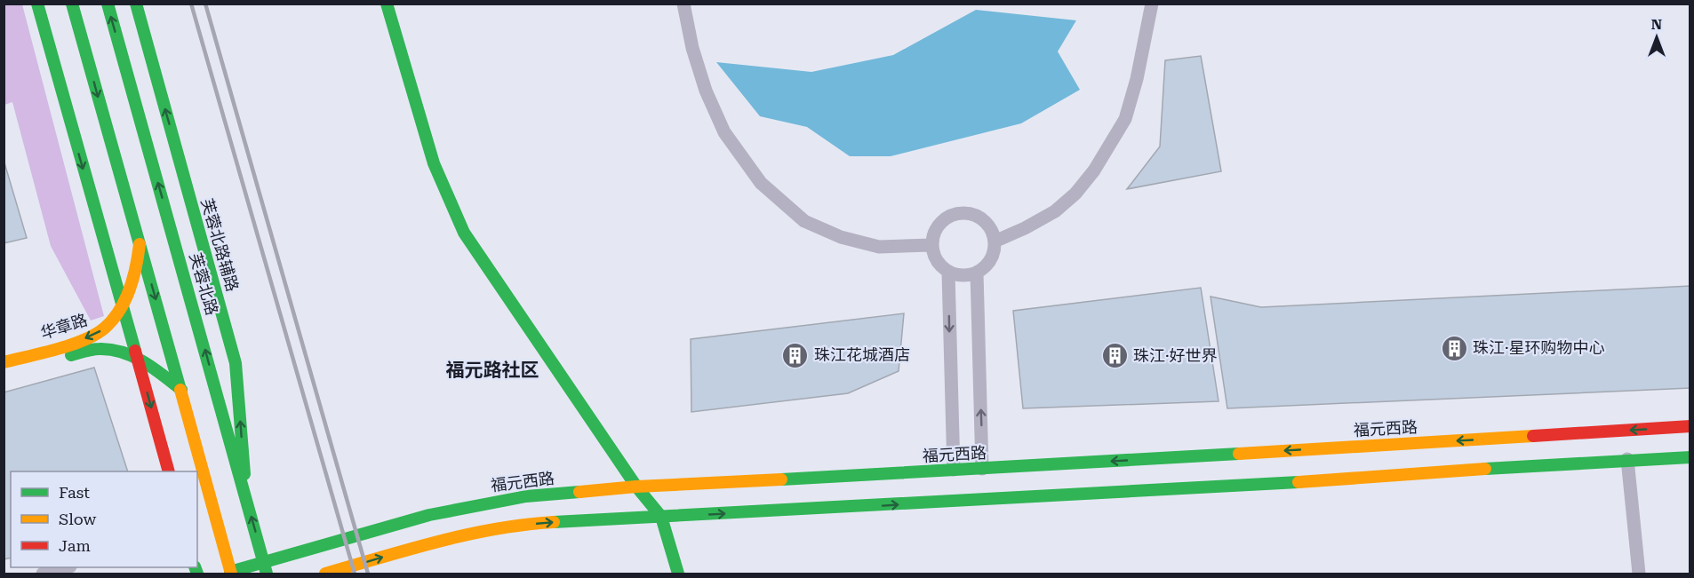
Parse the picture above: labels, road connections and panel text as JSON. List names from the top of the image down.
{
  "streets": {
    "main road": [
      "芙蓉北路辅路",
      "芙蓉北路",
      "华章路",
      "福元西路"
    ]
  },
  "crossings": [
    ["芙蓉北路辅路", "芙蓉北路"],
    ["芙蓉北路", "福元西路"]
  ],
  "districts": ["福元路社区"],
  "places": {
    "building": ["珠江·星环购物中心", "珠江花城酒店", "珠江·好世界"]
  },
  "legend": ["Fast", "Slow", "Jam"],
  "north": "top"
}
